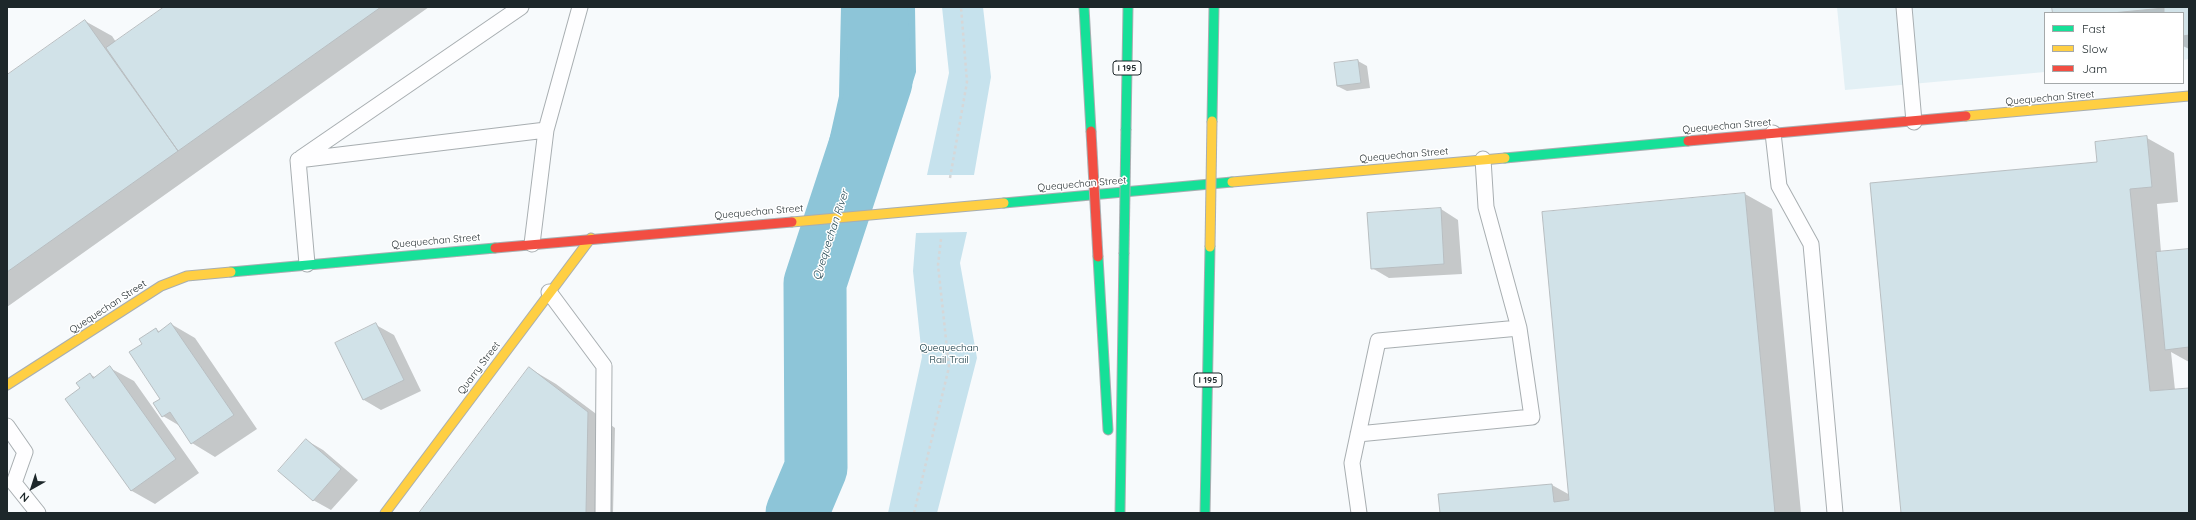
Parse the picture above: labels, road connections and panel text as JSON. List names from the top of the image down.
{
  "streets": {
    "main road": ["I 195", "Quequechan Street", "Quarry Street"]
  },
  "crossings": [
    ["Quequechan Street", "Quarry Street"]
  ],
  "water": ["Quequechan River"],
  "parks": ["Quequechan Rail Trail"],
  "legend": ["Fast", "Slow", "Jam"],
  "north": "bottom left"
}
